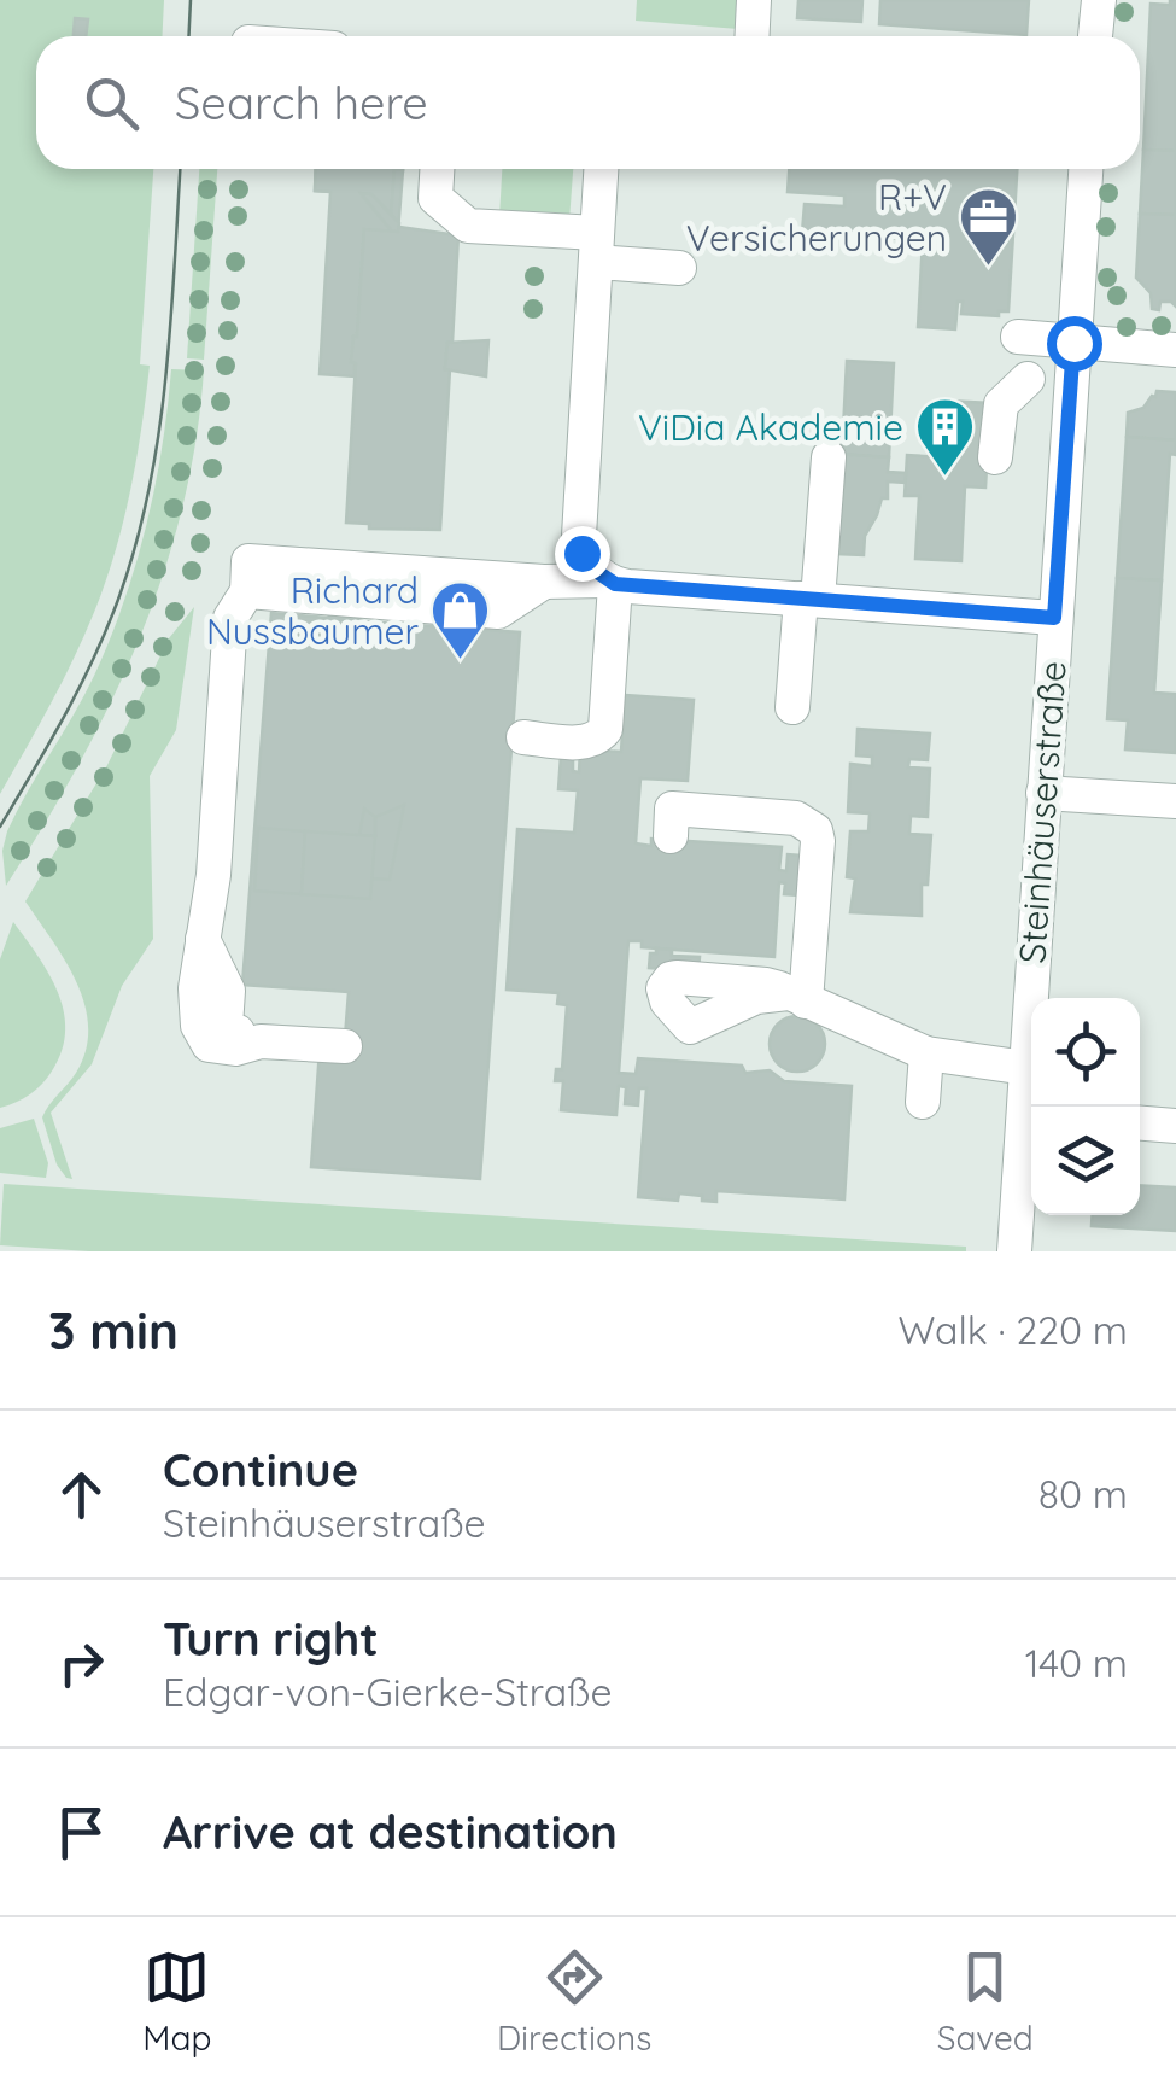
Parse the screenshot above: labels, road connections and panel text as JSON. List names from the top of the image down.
{
  "streets": {
    "street": ["Steinhäuserstraße"]
  },
  "places": {
    "office": ["R+V Versicherungen"],
    "building": ["ViDia Akademie"],
    "shop": ["Richard Nussbaumer"]
  },
  "page": {
    "search": "Search here",
    "heading": ["3 min", "Walk · 220 m"],
    "list": [
      ["Continue", "Steinhäuserstraße", "80 m"],
      ["Turn right", "Edgar-von-Gierke-Straße", "140 m"],
      "Arrive at destination"
    ],
    "nav": ["Map", "Directions", "Saved"]
  }
}
